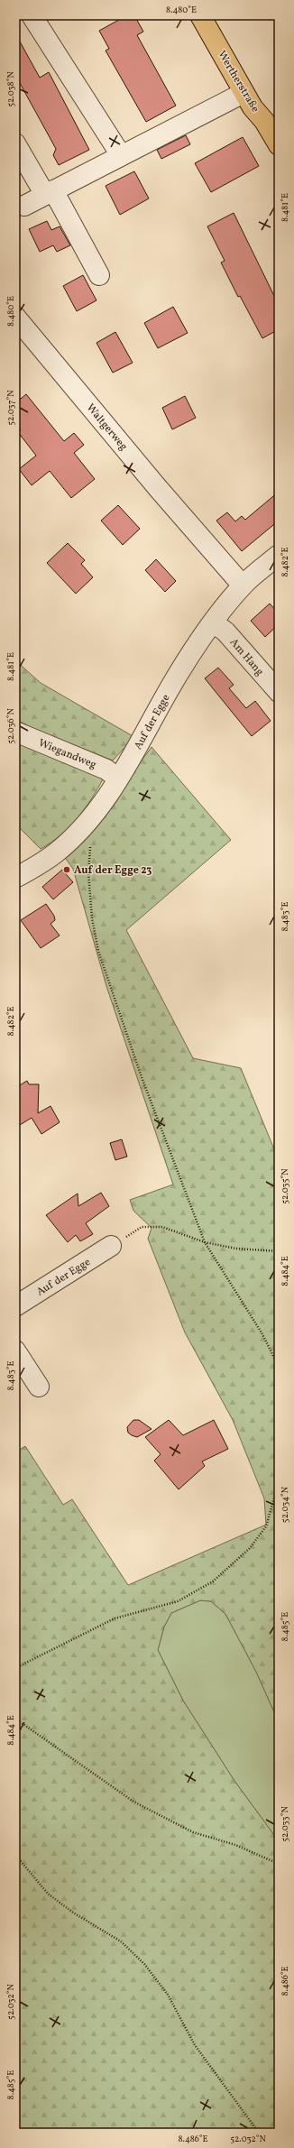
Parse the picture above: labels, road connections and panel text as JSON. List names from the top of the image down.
{
  "streets": {
    "main road": ["Wertherstraße"],
    "street": [
      "Waltgerweg",
      "Am Hang",
      "Auf der Egge",
      "Wiegandweg"
    ]
  },
  "crossings": [
    ["Waltgerweg", "Auf der Egge"],
    ["Am Hang", "Auf der Egge"],
    ["Auf der Egge", "Wiegandweg"]
  ],
  "places": ["Auf der Egge 23"],
  "coordinates": [
    "8.480°E",
    "52.038°N",
    "8.481°E",
    "52.037°N",
    "8.482°E",
    "52.036°N",
    "8.483°E",
    "52.035°N",
    "8.484°E",
    "52.034°N",
    "8.485°E",
    "52.033°N",
    "8.486°E",
    "52.032°N"
  ]
}
